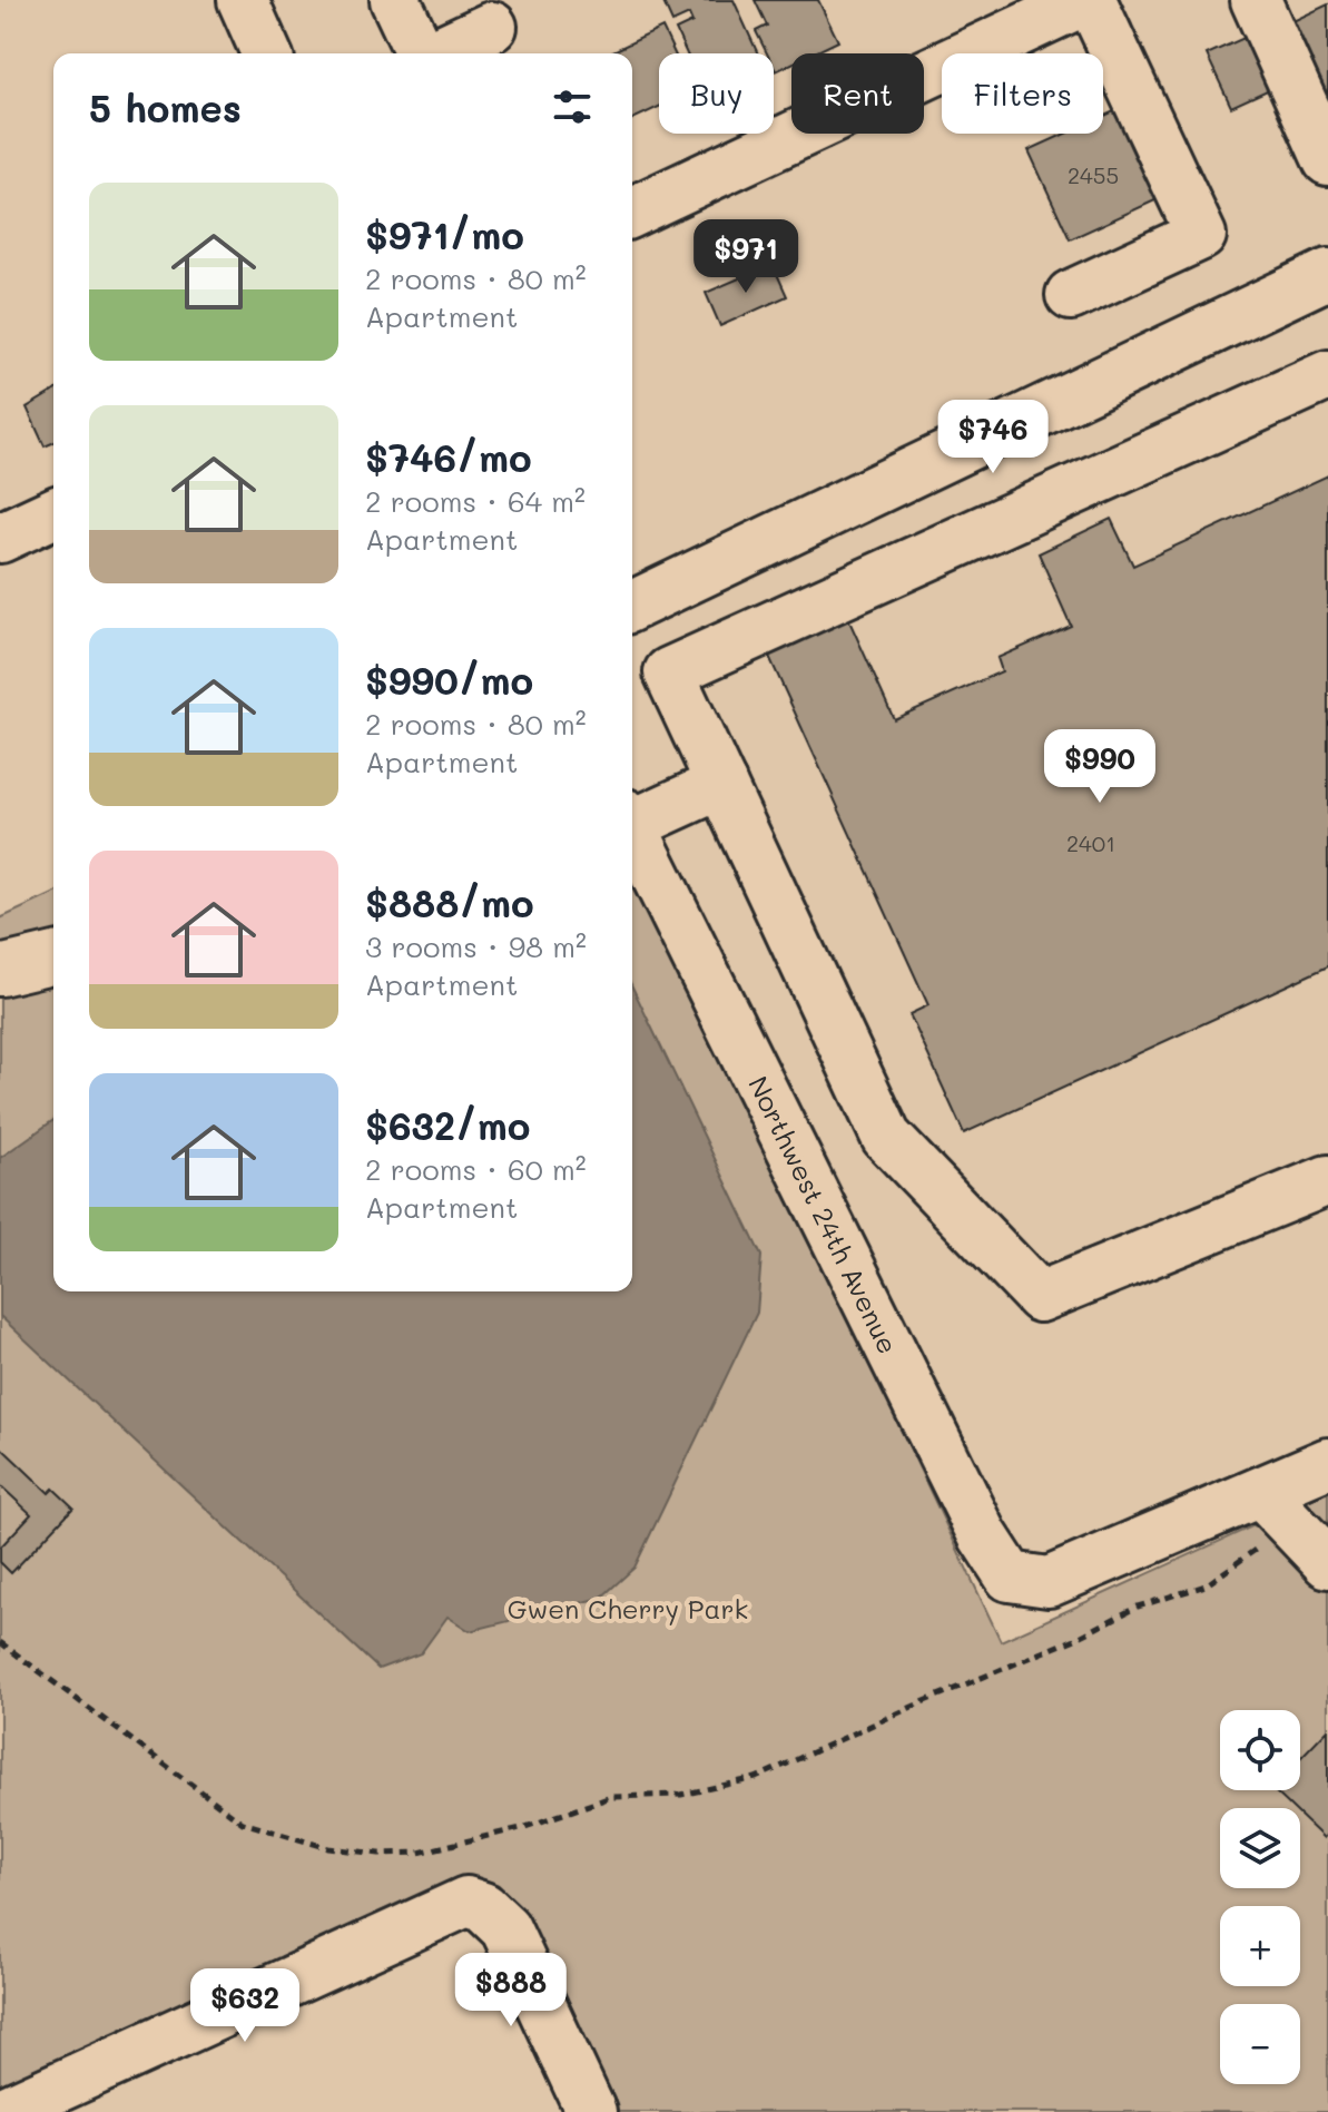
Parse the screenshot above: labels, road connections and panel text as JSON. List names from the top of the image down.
{
  "streets": {
    "street": ["Northwest 24th Avenue"]
  },
  "parks": ["Gwen Cherry Park"],
  "house_numbers": ["2455", "2401"],
  "page": {
    "chip": ["Buy", "Rent", "Filters"],
    "heading": "5 homes",
    "list": [
      {
        "name": "$971/mo",
        "note": "2 rooms · 80 m² · Apartment"
      },
      {
        "name": "$746/mo",
        "note": "2 rooms · 64 m² · Apartment"
      },
      {
        "name": "$990/mo",
        "note": "2 rooms · 80 m² · Apartment"
      },
      {
        "name": "$888/mo",
        "note": "3 rooms · 98 m² · Apartment"
      },
      {
        "name": "$632/mo",
        "note": "2 rooms · 60 m² · Apartment"
      }
    ],
    "price": [
      "$971",
      "$746",
      "$990",
      "$888",
      "$632"
    ],
    "map_buttons": ["+", "−"]
  }
}
